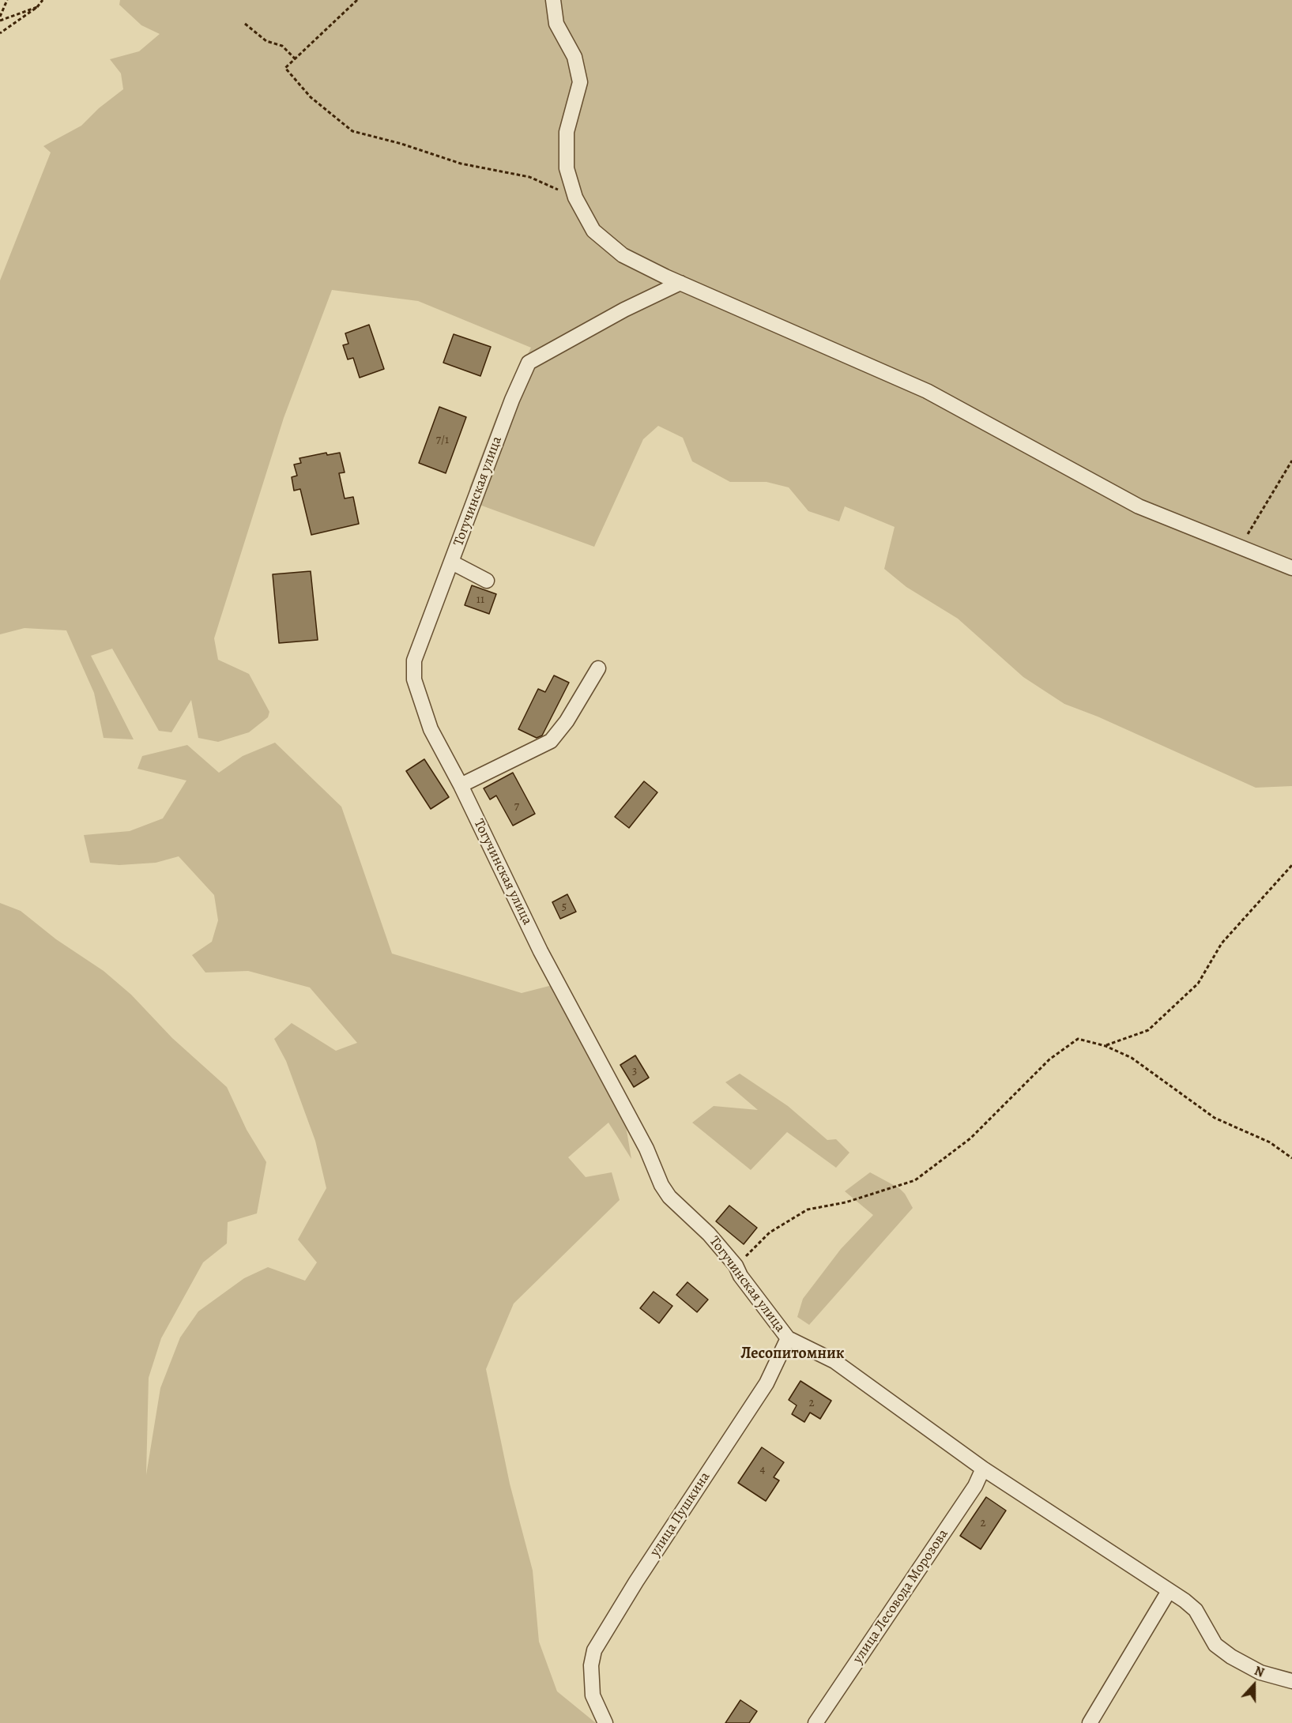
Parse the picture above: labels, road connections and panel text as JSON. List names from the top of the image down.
{
  "streets": {
    "street": ["Тогучинская улица", "улица Пушкина", "улица Лесовода Морозова"]
  },
  "crossings": [
    ["Тогучинская улица", "улица Пушкина"]
  ],
  "districts": ["Лесопитомник"],
  "house_numbers": [
    "7/1",
    "11",
    "7",
    "5",
    "3",
    "2",
    "4",
    "2"
  ],
  "north": "top"
}
